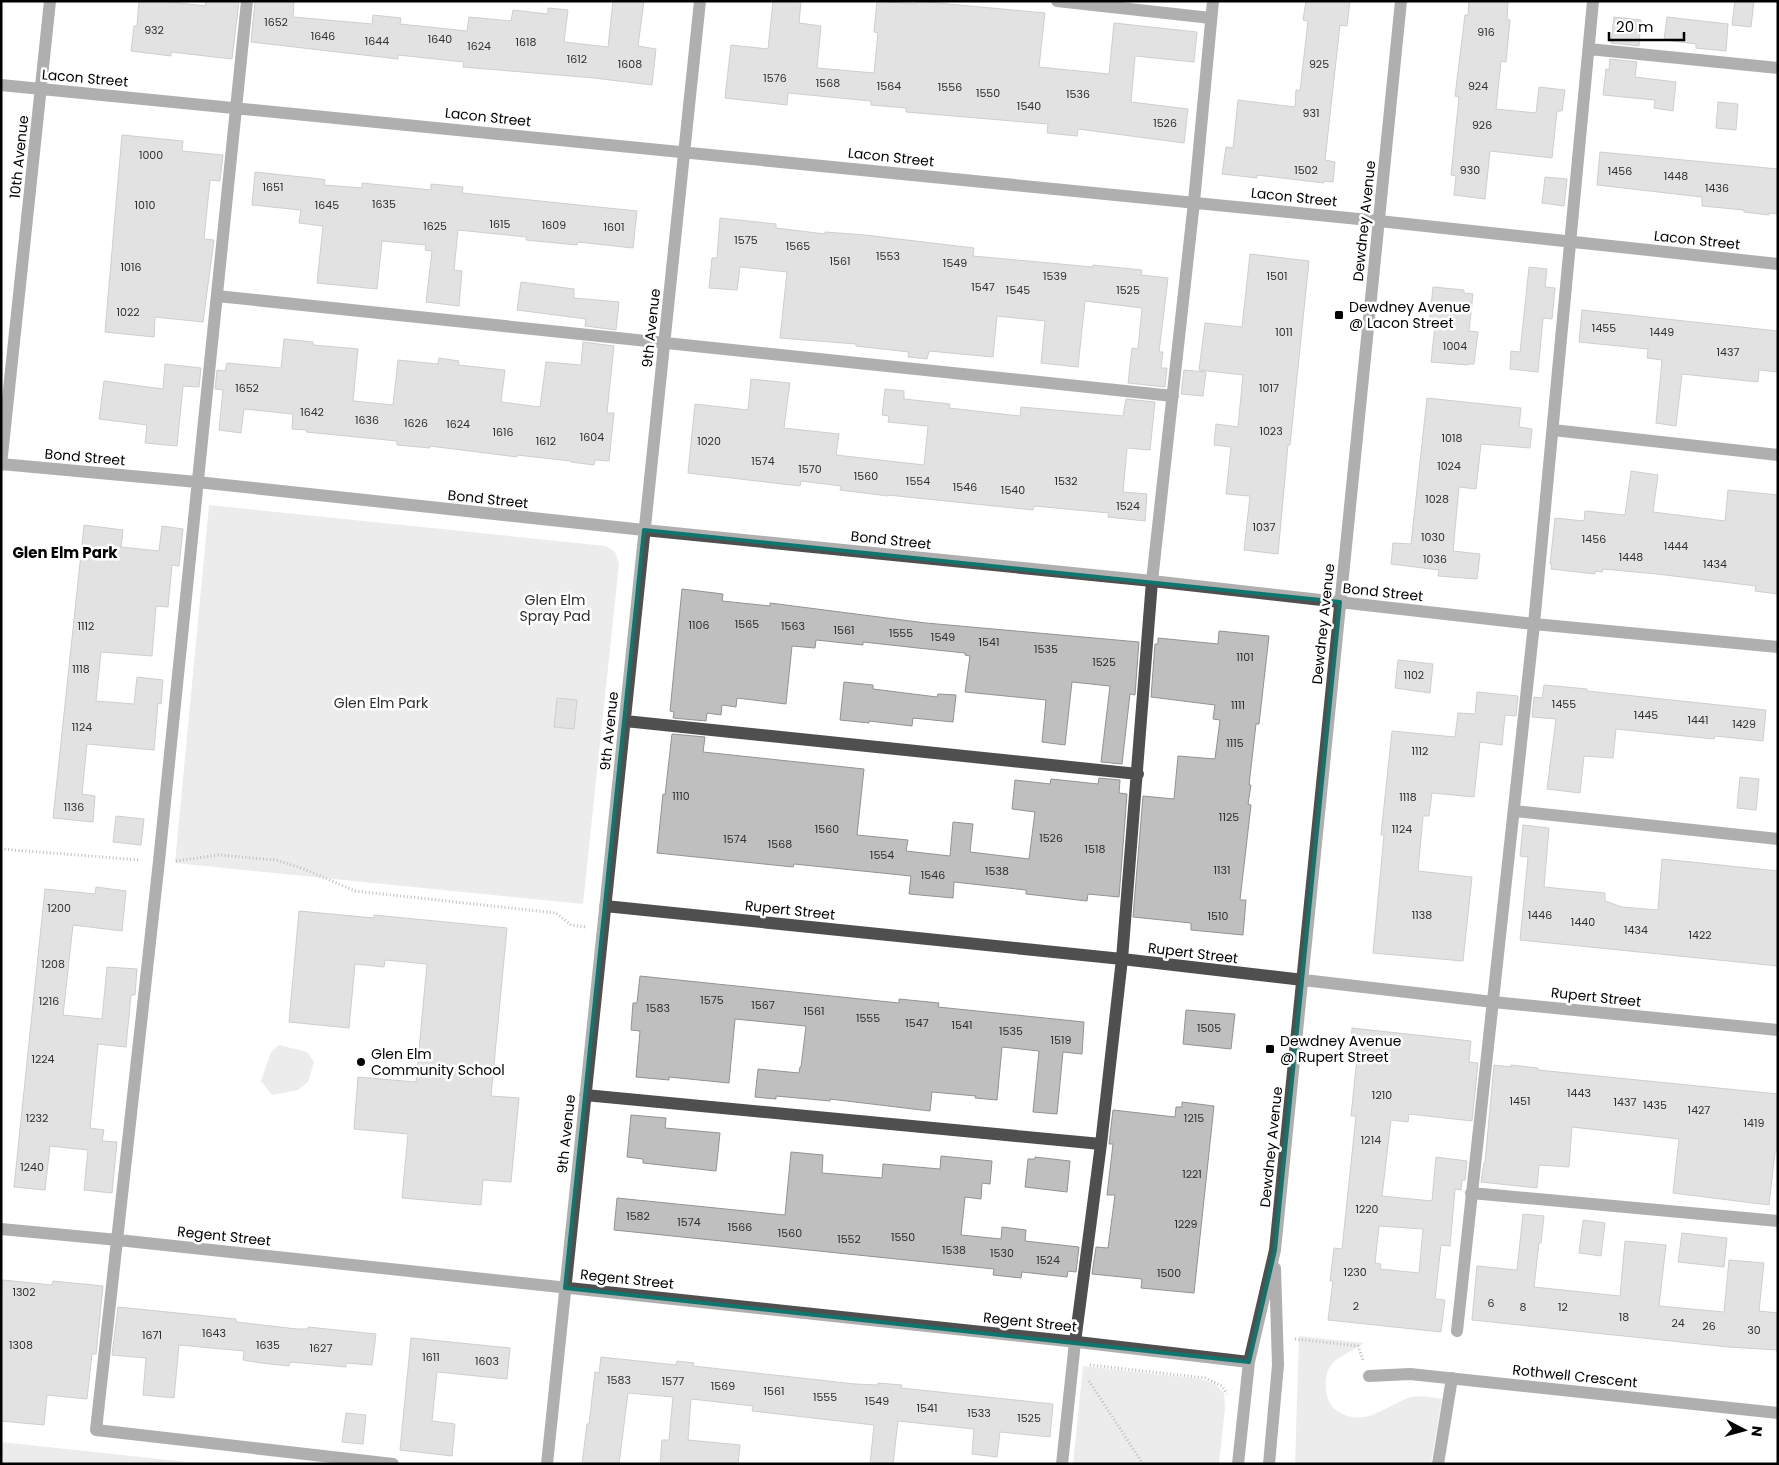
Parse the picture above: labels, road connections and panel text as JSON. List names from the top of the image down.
{
  "streets": {
    "street": [
      "Lacon Street",
      "10th Avenue",
      "Dewdney Avenue",
      "9th Avenue",
      "Bond Street",
      "Rupert Street",
      "Regent Street",
      "Rothwell Crescent"
    ]
  },
  "crossings": [
    ["Lacon Street", "10th Avenue"],
    ["Lacon Street", "Dewdney Avenue"],
    ["Lacon Street", "9th Avenue"],
    ["10th Avenue", "Bond Street"],
    ["Dewdney Avenue", "Bond Street"],
    ["Dewdney Avenue", "Rupert Street"],
    ["Dewdney Avenue", "Regent Street"],
    ["9th Avenue", "Bond Street"],
    ["9th Avenue", "Rupert Street"],
    ["9th Avenue", "Regent Street"]
  ],
  "districts": ["Glen Elm Park"],
  "parks": ["Glen Elm Spray Pad", "Glen Elm Park"],
  "places": {
    "transit": ["Dewdney Avenue @ Lacon Street", "Dewdney Avenue @ Rupert Street"],
    "other": ["Glen Elm Community School"]
  },
  "house_numbers": [
    "1652",
    "932",
    "916",
    "1646",
    "1640",
    "1644",
    "1618",
    "1624",
    "1612",
    "1608",
    "925",
    "1576",
    "1568",
    "1564",
    "924",
    "1556",
    "1550",
    "1536",
    "1540",
    "931",
    "1526",
    "926",
    "1000",
    "1502",
    "930",
    "1456",
    "1448",
    "1651",
    "1436",
    "1635",
    "1010",
    "1645",
    "1615",
    "1609",
    "1625",
    "1601",
    "1575",
    "1565",
    "1553",
    "1561",
    "1549",
    "1016",
    "1539",
    "1501",
    "1547",
    "1545",
    "1525",
    "1022",
    "1455",
    "1011",
    "1449",
    "1004",
    "1437",
    "1652",
    "1017",
    "1642",
    "1636",
    "1626",
    "1624",
    "1023",
    "1616",
    "1604",
    "1018",
    "1612",
    "1020",
    "1574",
    "1024",
    "1570",
    "1560",
    "1554",
    "1532",
    "1546",
    "1540",
    "1028",
    "1524",
    "1037",
    "1030",
    "1456",
    "1444",
    "1448",
    "1036",
    "1434",
    "1565",
    "1106",
    "1112",
    "1563",
    "1561",
    "1555",
    "1549",
    "1541",
    "1535",
    "1101",
    "1525",
    "1118",
    "1102",
    "1455",
    "1111",
    "1445",
    "1441",
    "1429",
    "1124",
    "1115",
    "1112",
    "1110",
    "1118",
    "1136",
    "1125",
    "1560",
    "1124",
    "1526",
    "1574",
    "1568",
    "1518",
    "1554",
    "1131",
    "1538",
    "1546",
    "1200",
    "1138",
    "1446",
    "1510",
    "1440",
    "1434",
    "1422",
    "1208",
    "1575",
    "1216",
    "1567",
    "1583",
    "1561",
    "1555",
    "1547",
    "1541",
    "1505",
    "1535",
    "1519",
    "1224",
    "1443",
    "1210",
    "1451",
    "1437",
    "1435",
    "1427",
    "1232",
    "1215",
    "1419",
    "1214",
    "1240",
    "1221",
    "1220",
    "1582",
    "1574",
    "1229",
    "1566",
    "1560",
    "1550",
    "1552",
    "1538",
    "1530",
    "1524",
    "1230",
    "1500",
    "1302",
    "6",
    "2",
    "8",
    "12",
    "18",
    "24",
    "26",
    "30",
    "1643",
    "1671",
    "1308",
    "1635",
    "1627",
    "1611",
    "1603",
    "1583",
    "1577",
    "1569",
    "1561",
    "1555",
    "1549",
    "1541",
    "1533",
    "1525"
  ],
  "scale_bar": "20 m",
  "north": "right"
}
